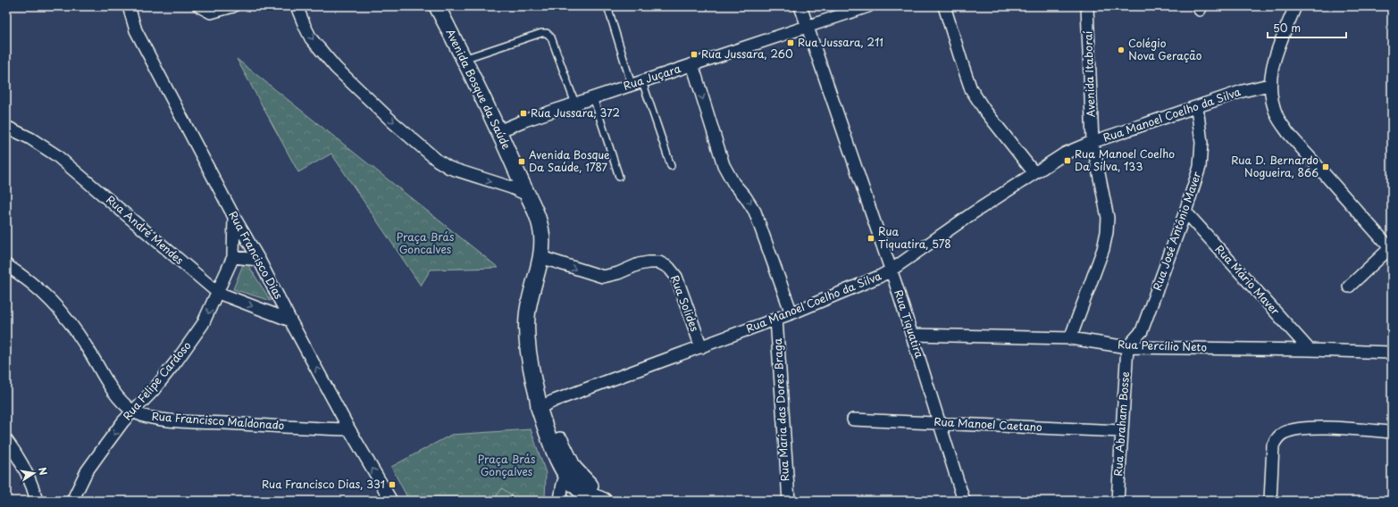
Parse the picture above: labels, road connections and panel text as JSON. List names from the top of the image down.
{
  "streets": {
    "street": [
      "Avenida Itaboraí",
      "Rua Juçara",
      "Avenida Bosque da Saúde",
      "Rua Manoel Coelho da Silva",
      "Rua André Mendes",
      "Rua José Antônio Maver",
      "Rua Francisco Dias",
      "Rua Mário Maver",
      "Rua Solides",
      "Rua Tiquatira",
      "Rua Percílio Neto",
      "Rua Felipe Cardoso",
      "Rua Maria das Dores Braga",
      "Rua Francisco Maldonado",
      "Rua Abraham Bosse",
      "Rua Manoel Caetano"
    ]
  },
  "crossings": [
    ["Avenida Itaboraí", "Rua Manoel Coelho da Silva"],
    ["Avenida Itaboraí", "Rua Percílio Neto"],
    ["Rua Juçara", "Avenida Bosque da Saúde"],
    ["Rua Juçara", "Rua Tiquatira"],
    ["Avenida Bosque da Saúde", "Rua Manoel Coelho da Silva"],
    ["Avenida Bosque da Saúde", "Rua Solides"],
    ["Rua Manoel Coelho da Silva", "Rua José Antônio Maver"],
    ["Rua Manoel Coelho da Silva", "Rua Solides"],
    ["Rua Manoel Coelho da Silva", "Rua Tiquatira"],
    ["Rua Manoel Coelho da Silva", "Rua Maria das Dores Braga"],
    ["Rua André Mendes", "Rua Francisco Dias"],
    ["Rua André Mendes", "Rua Felipe Cardoso"],
    ["Rua José Antônio Maver", "Rua Mário Maver"],
    ["Rua José Antônio Maver", "Rua Percílio Neto"],
    ["Rua José Antônio Maver", "Rua Abraham Bosse"],
    ["Rua Francisco Dias", "Rua Felipe Cardoso"],
    ["Rua Francisco Dias", "Rua Francisco Maldonado"],
    ["Rua Mário Maver", "Rua Percílio Neto"],
    ["Rua Tiquatira", "Rua Percílio Neto"],
    ["Rua Tiquatira", "Rua Manoel Caetano"],
    ["Rua Percílio Neto", "Rua Abraham Bosse"],
    ["Rua Felipe Cardoso", "Rua Francisco Maldonado"],
    ["Rua Abraham Bosse", "Rua Manoel Caetano"]
  ],
  "one_way": ["Rua Francisco Dias", "Rua Solides", "Rua Felipe Cardoso"],
  "parks": ["Praça Brás Goncalves", "Praça Brás Gonçalves"],
  "places": {
    "transit": [
      "Rua Jussara, 211",
      "Rua Jussara, 260",
      "Rua Jussara, 372",
      "Rua Manoel Coelho Da Silva, 133",
      "Avenida Bosque Da Saúde, 1787",
      "Rua D. Bernardo Nogueira, 866",
      "Rua Tiquatira, 578",
      "Rua Francisco Dias, 331"
    ],
    "other": ["Colégio Nova Geração"]
  },
  "scale_bar": "50 m",
  "north": "right"
}
